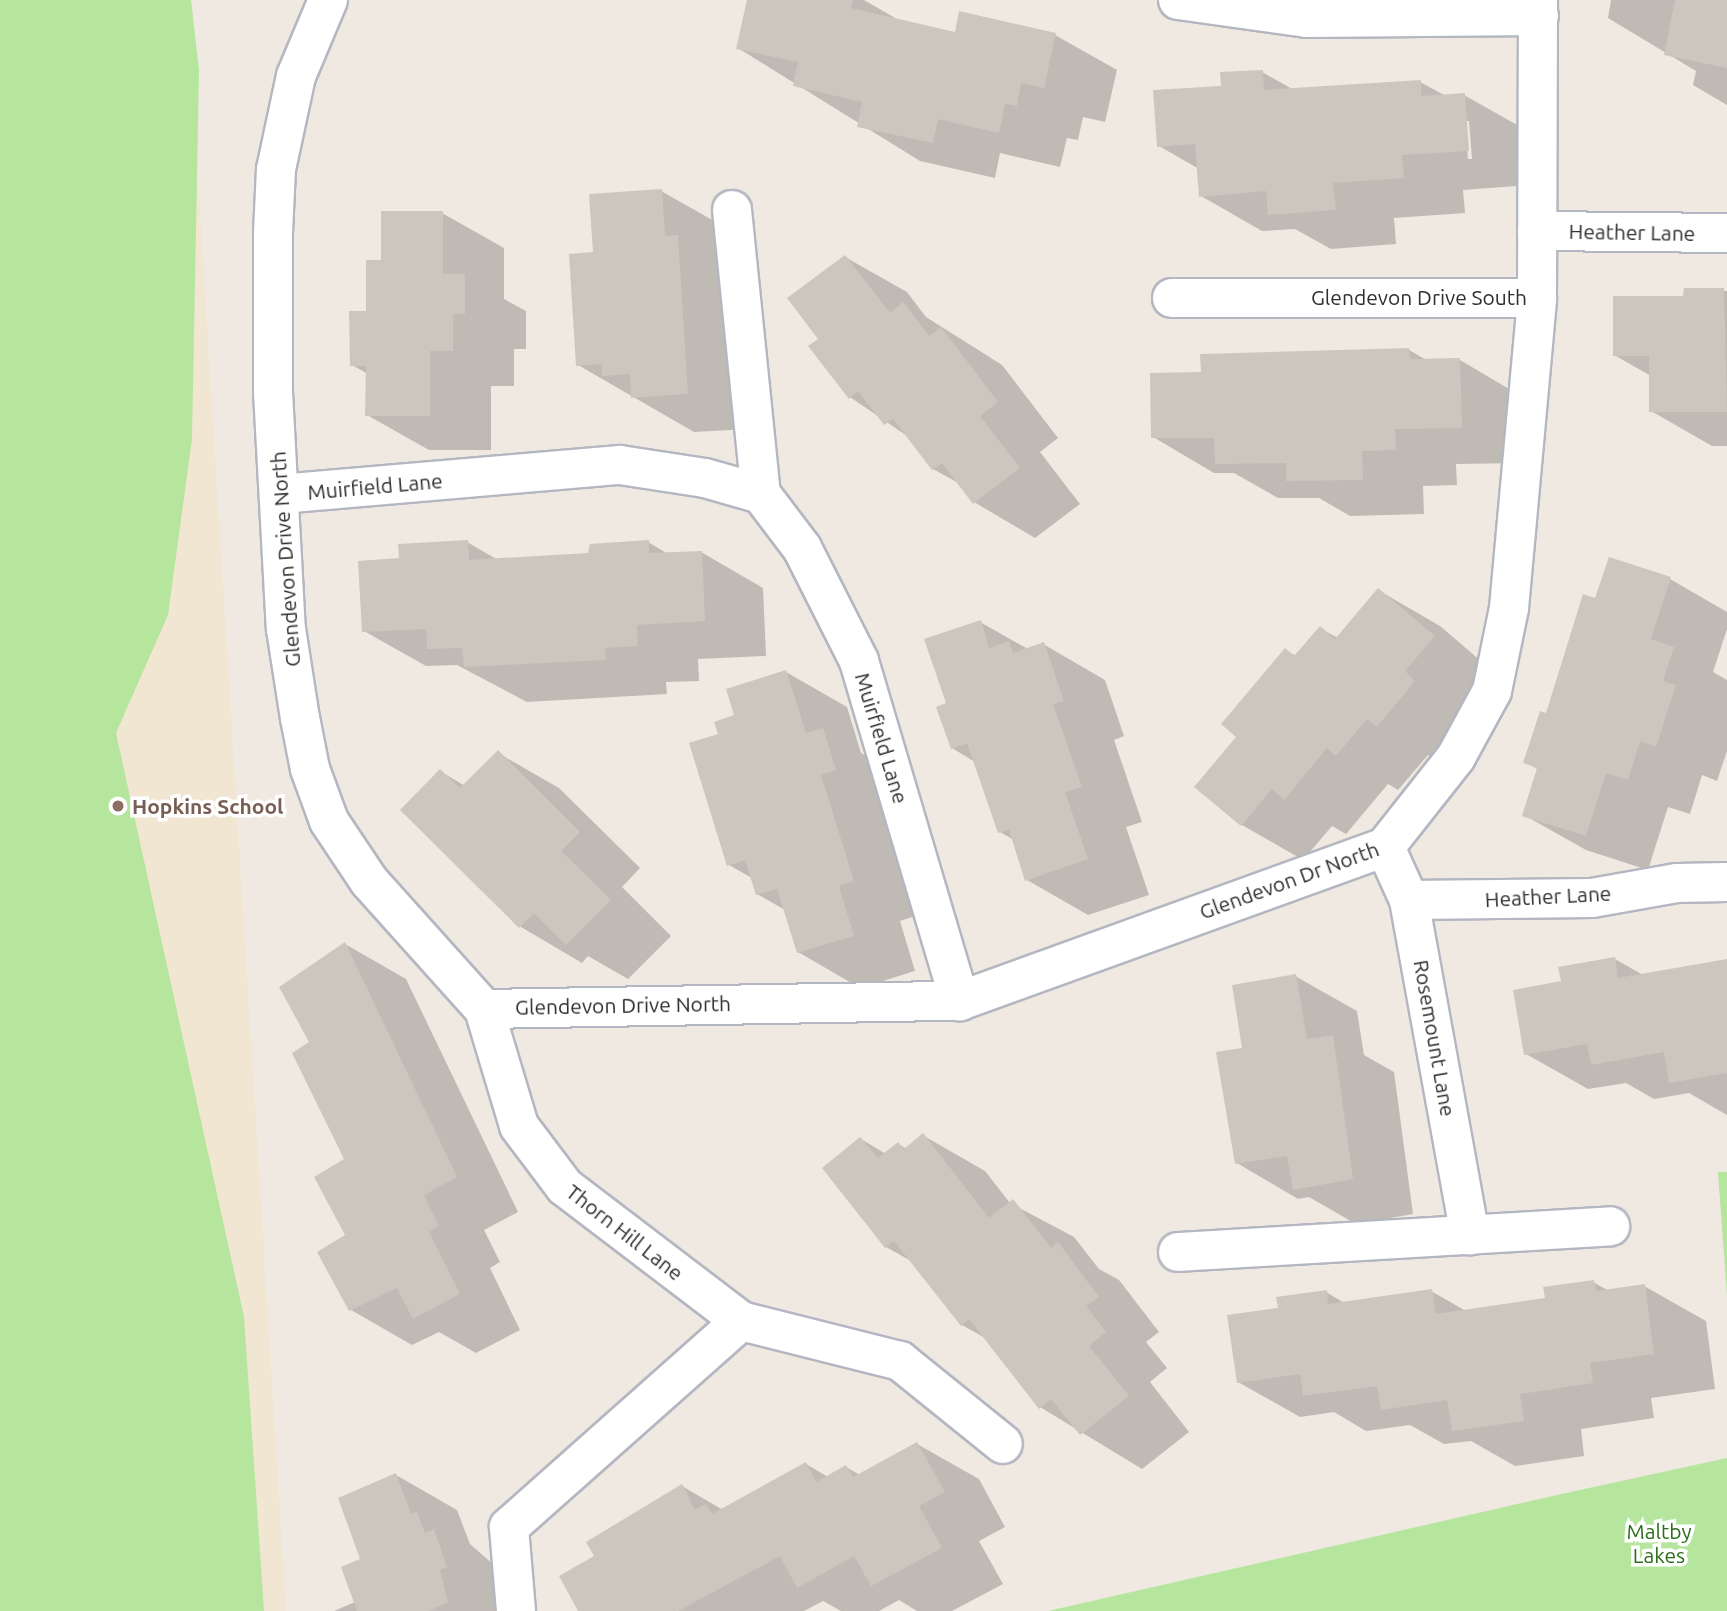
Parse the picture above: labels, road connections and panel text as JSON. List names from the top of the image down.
{
  "streets": {
    "street": [
      "Heather Lane",
      "Glendevon Drive South",
      "Muirfield Lane",
      "Glendevon Drive North",
      "Glendevon Dr North",
      "Rosemount Lane",
      "Thorn Hill Lane"
    ]
  },
  "crossings": [
    ["Heather Lane", "Glendevon Drive South"],
    ["Heather Lane", "Rosemount Lane"],
    ["Glendevon Drive South", "Glendevon Dr North"],
    ["Muirfield Lane", "Glendevon Drive North"],
    ["Muirfield Lane", "Glendevon Dr North"],
    ["Glendevon Drive North", "Glendevon Dr North"],
    ["Glendevon Drive North", "Thorn Hill Lane"],
    ["Glendevon Dr North", "Rosemount Lane"]
  ],
  "parks": ["Maltby Lakes"],
  "places": ["Hopkins School"]
}
